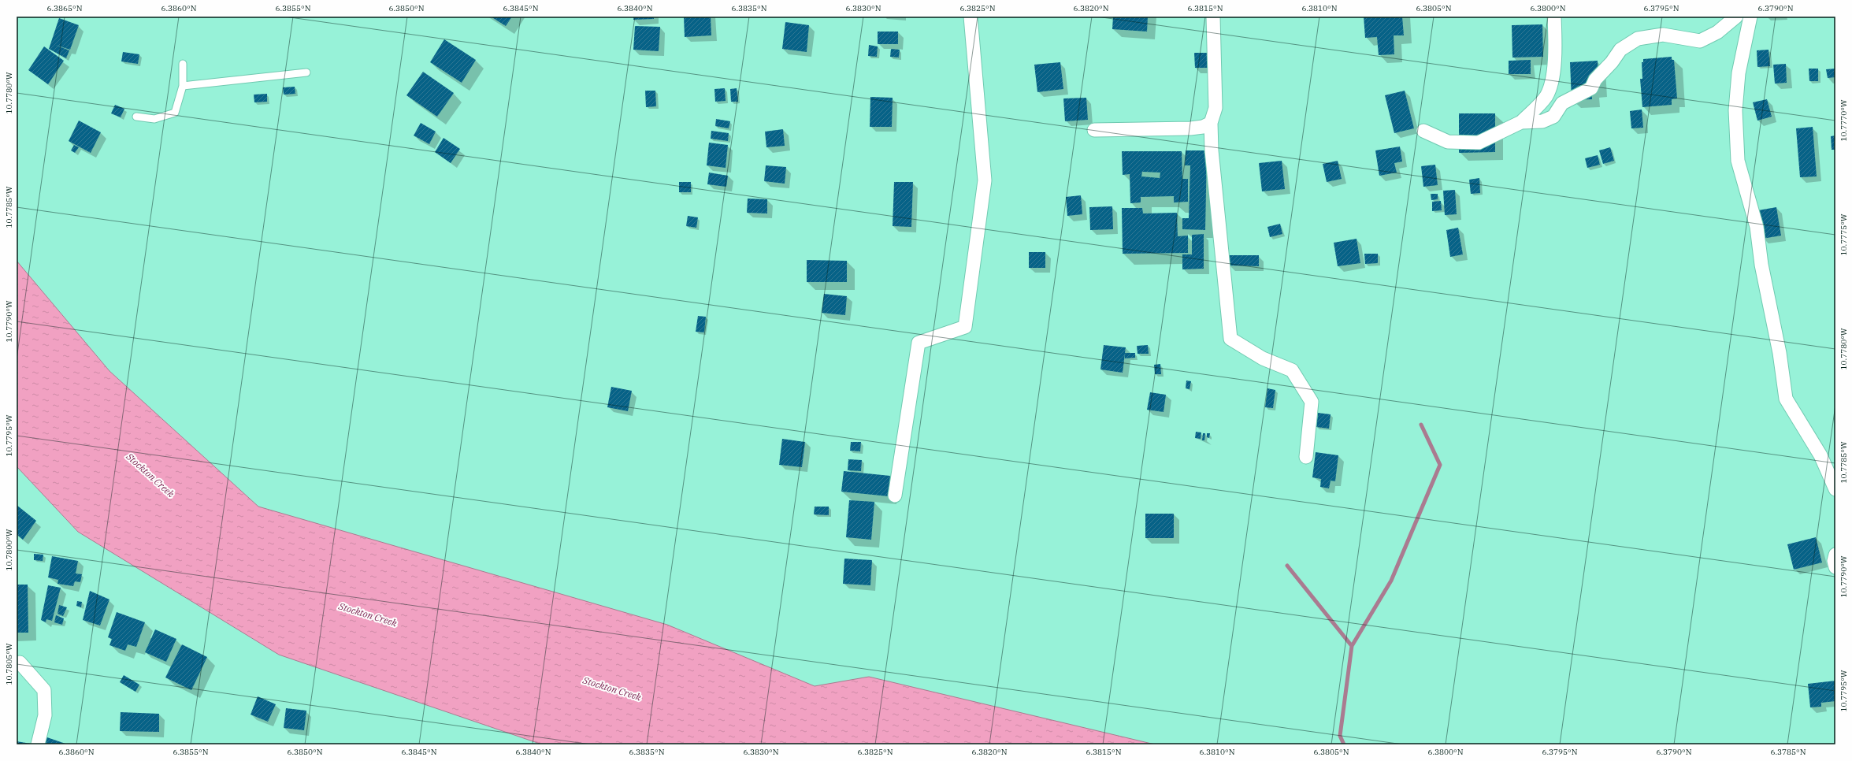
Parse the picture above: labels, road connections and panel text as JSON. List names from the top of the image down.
{
  "water": ["Stockton Creek"],
  "coordinates": [
    "6.3865°N",
    "6.3860°N",
    "6.3855°N",
    "6.3850°N",
    "6.3845°N",
    "6.3840°N",
    "6.3835°N",
    "6.3830°N",
    "6.3825°N",
    "6.3820°N",
    "6.3815°N",
    "6.3810°N",
    "6.3805°N",
    "6.3800°N",
    "6.3795°N",
    "6.3790°N",
    "10.7780°W",
    "10.7770°W",
    "10.7785°W",
    "10.7775°W",
    "10.7790°W",
    "10.7795°W",
    "10.7800°W",
    "10.7805°W",
    "6.3785°N"
  ]
}
